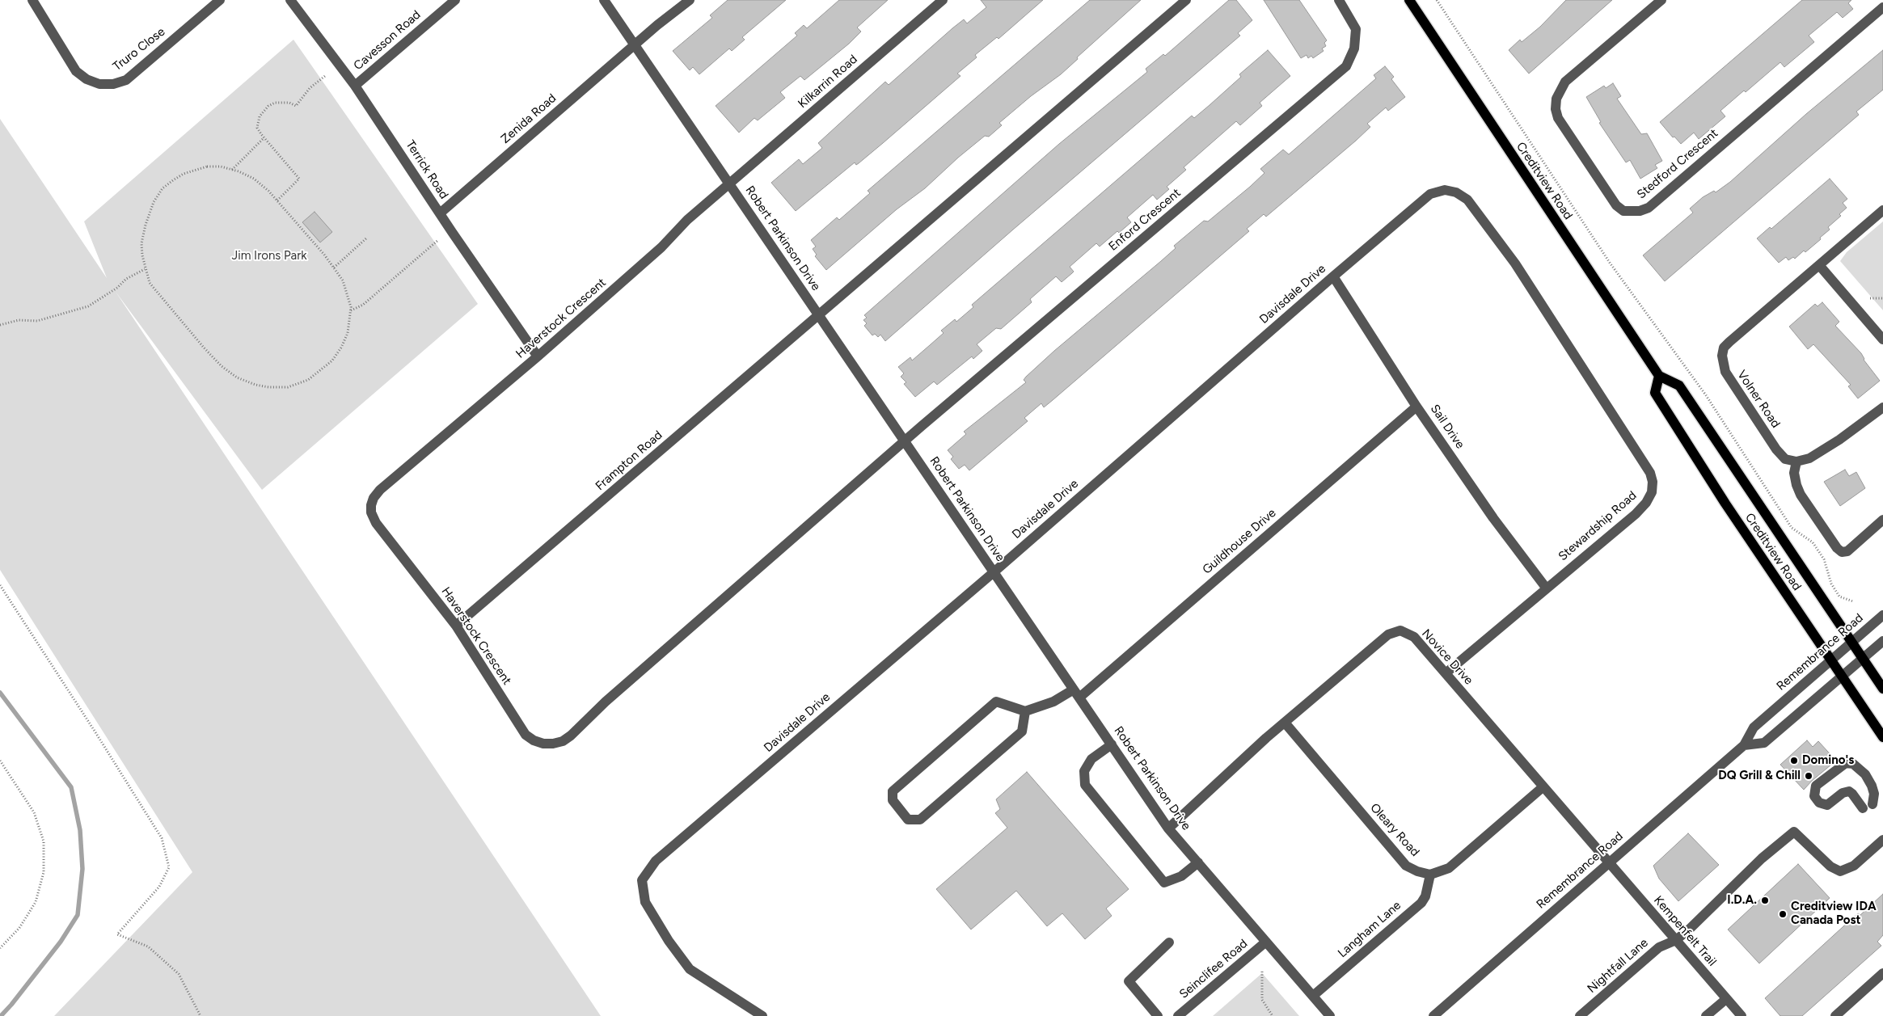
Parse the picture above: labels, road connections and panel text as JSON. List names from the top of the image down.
{
  "streets": {
    "main road": ["Creditview Road"],
    "street": [
      "Cavesson Road",
      "Truro Close",
      "Kilkarrin Road",
      "Zenida Road",
      "Stedford Crescent",
      "Terrick Road",
      "Enford Crescent",
      "Robert Parkinson Drive",
      "Davisdale Drive",
      "Haverstock Crescent",
      "Volner Road",
      "Sail Drive",
      "Frampton Road",
      "Stewardship Road",
      "Guildhouse Drive",
      "Remembrance Road",
      "Novice Drive",
      "Oleary Road",
      "Langham Lane",
      "Kempenfelt Trail",
      "Nightfall Lane",
      "Seinclifee Road"
    ]
  },
  "crossings": [
    ["Cavesson Road", "Terrick Road"],
    ["Kilkarrin Road", "Robert Parkinson Drive"],
    ["Kilkarrin Road", "Haverstock Crescent"],
    ["Zenida Road", "Terrick Road"],
    ["Zenida Road", "Robert Parkinson Drive"],
    ["Terrick Road", "Haverstock Crescent"],
    ["Creditview Road", "Remembrance Road"],
    ["Enford Crescent", "Robert Parkinson Drive"],
    ["Enford Crescent", "Haverstock Crescent"],
    ["Robert Parkinson Drive", "Davisdale Drive"],
    ["Robert Parkinson Drive", "Haverstock Crescent"],
    ["Robert Parkinson Drive", "Frampton Road"],
    ["Robert Parkinson Drive", "Guildhouse Drive"],
    ["Robert Parkinson Drive", "Novice Drive"],
    ["Robert Parkinson Drive", "Langham Lane"],
    ["Robert Parkinson Drive", "Seinclifee Road"],
    ["Davisdale Drive", "Sail Drive"],
    ["Davisdale Drive", "Stewardship Road"],
    ["Haverstock Crescent", "Frampton Road"],
    ["Sail Drive", "Stewardship Road"],
    ["Sail Drive", "Guildhouse Drive"],
    ["Stewardship Road", "Novice Drive"],
    ["Remembrance Road", "Novice Drive"],
    ["Remembrance Road", "Kempenfelt Trail"],
    ["Novice Drive", "Oleary Road"],
    ["Novice Drive", "Kempenfelt Trail"],
    ["Oleary Road", "Langham Lane"],
    ["Kempenfelt Trail", "Nightfall Lane"]
  ],
  "parks": ["Jim Irons Park"],
  "places": [
    "Domino's",
    "DQ Grill & Chill",
    "I.D.A.",
    "Creditview IDA Canada Post"
  ]
}
